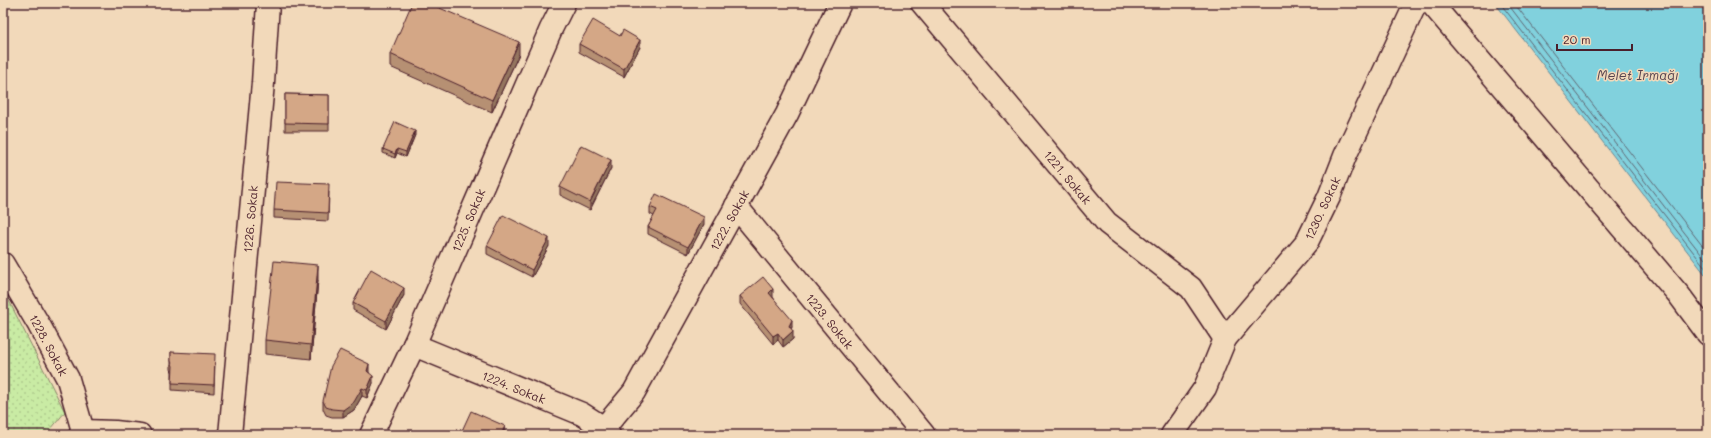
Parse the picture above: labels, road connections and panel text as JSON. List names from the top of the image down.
{
  "streets": {
    "street": [
      "1221. Sokak",
      "1230. Sokak",
      "1226. Sokak",
      "1225. Sokak",
      "1222. Sokak",
      "1223. Sokak",
      "1228. Sokak",
      "1224. Sokak"
    ]
  },
  "crossings": [
    ["1221. Sokak", "1230. Sokak"],
    ["1225. Sokak", "1224. Sokak"],
    ["1222. Sokak", "1223. Sokak"],
    ["1222. Sokak", "1224. Sokak"]
  ],
  "water": ["Melet Irmağı"],
  "scale_bar": "20 m"
}
